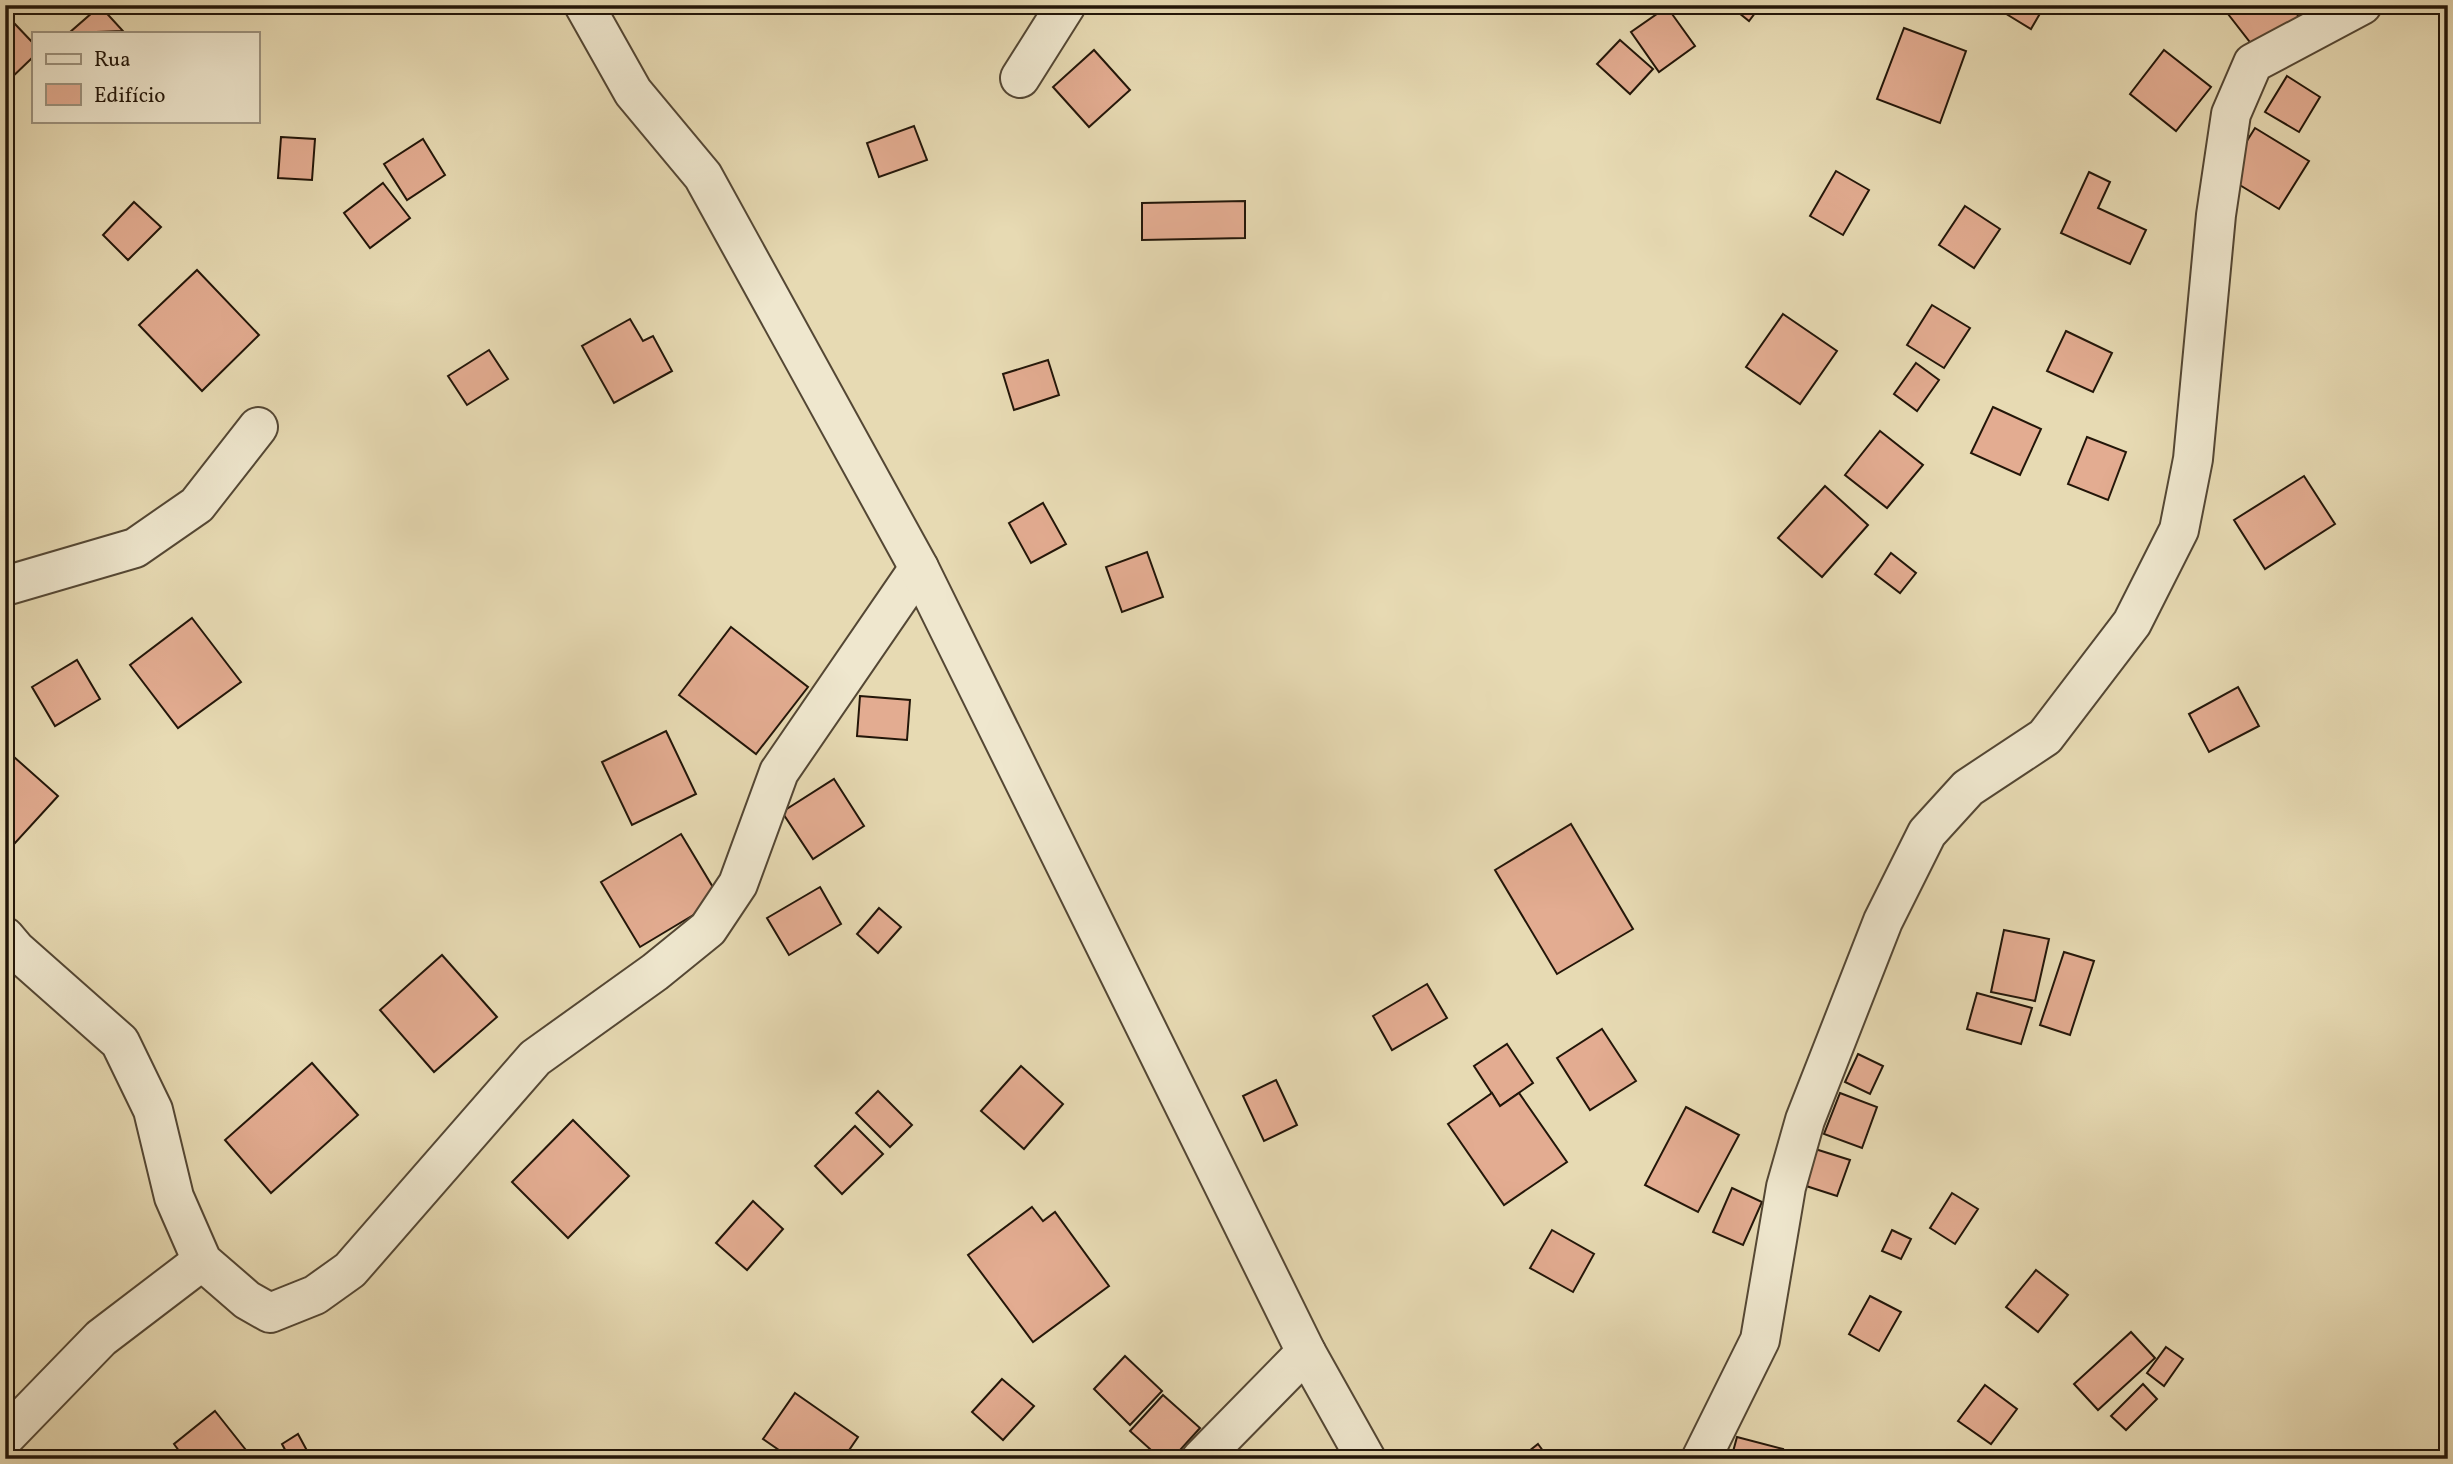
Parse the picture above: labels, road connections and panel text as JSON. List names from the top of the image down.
{
  "legend": ["Rua", "Edifício"]
}
